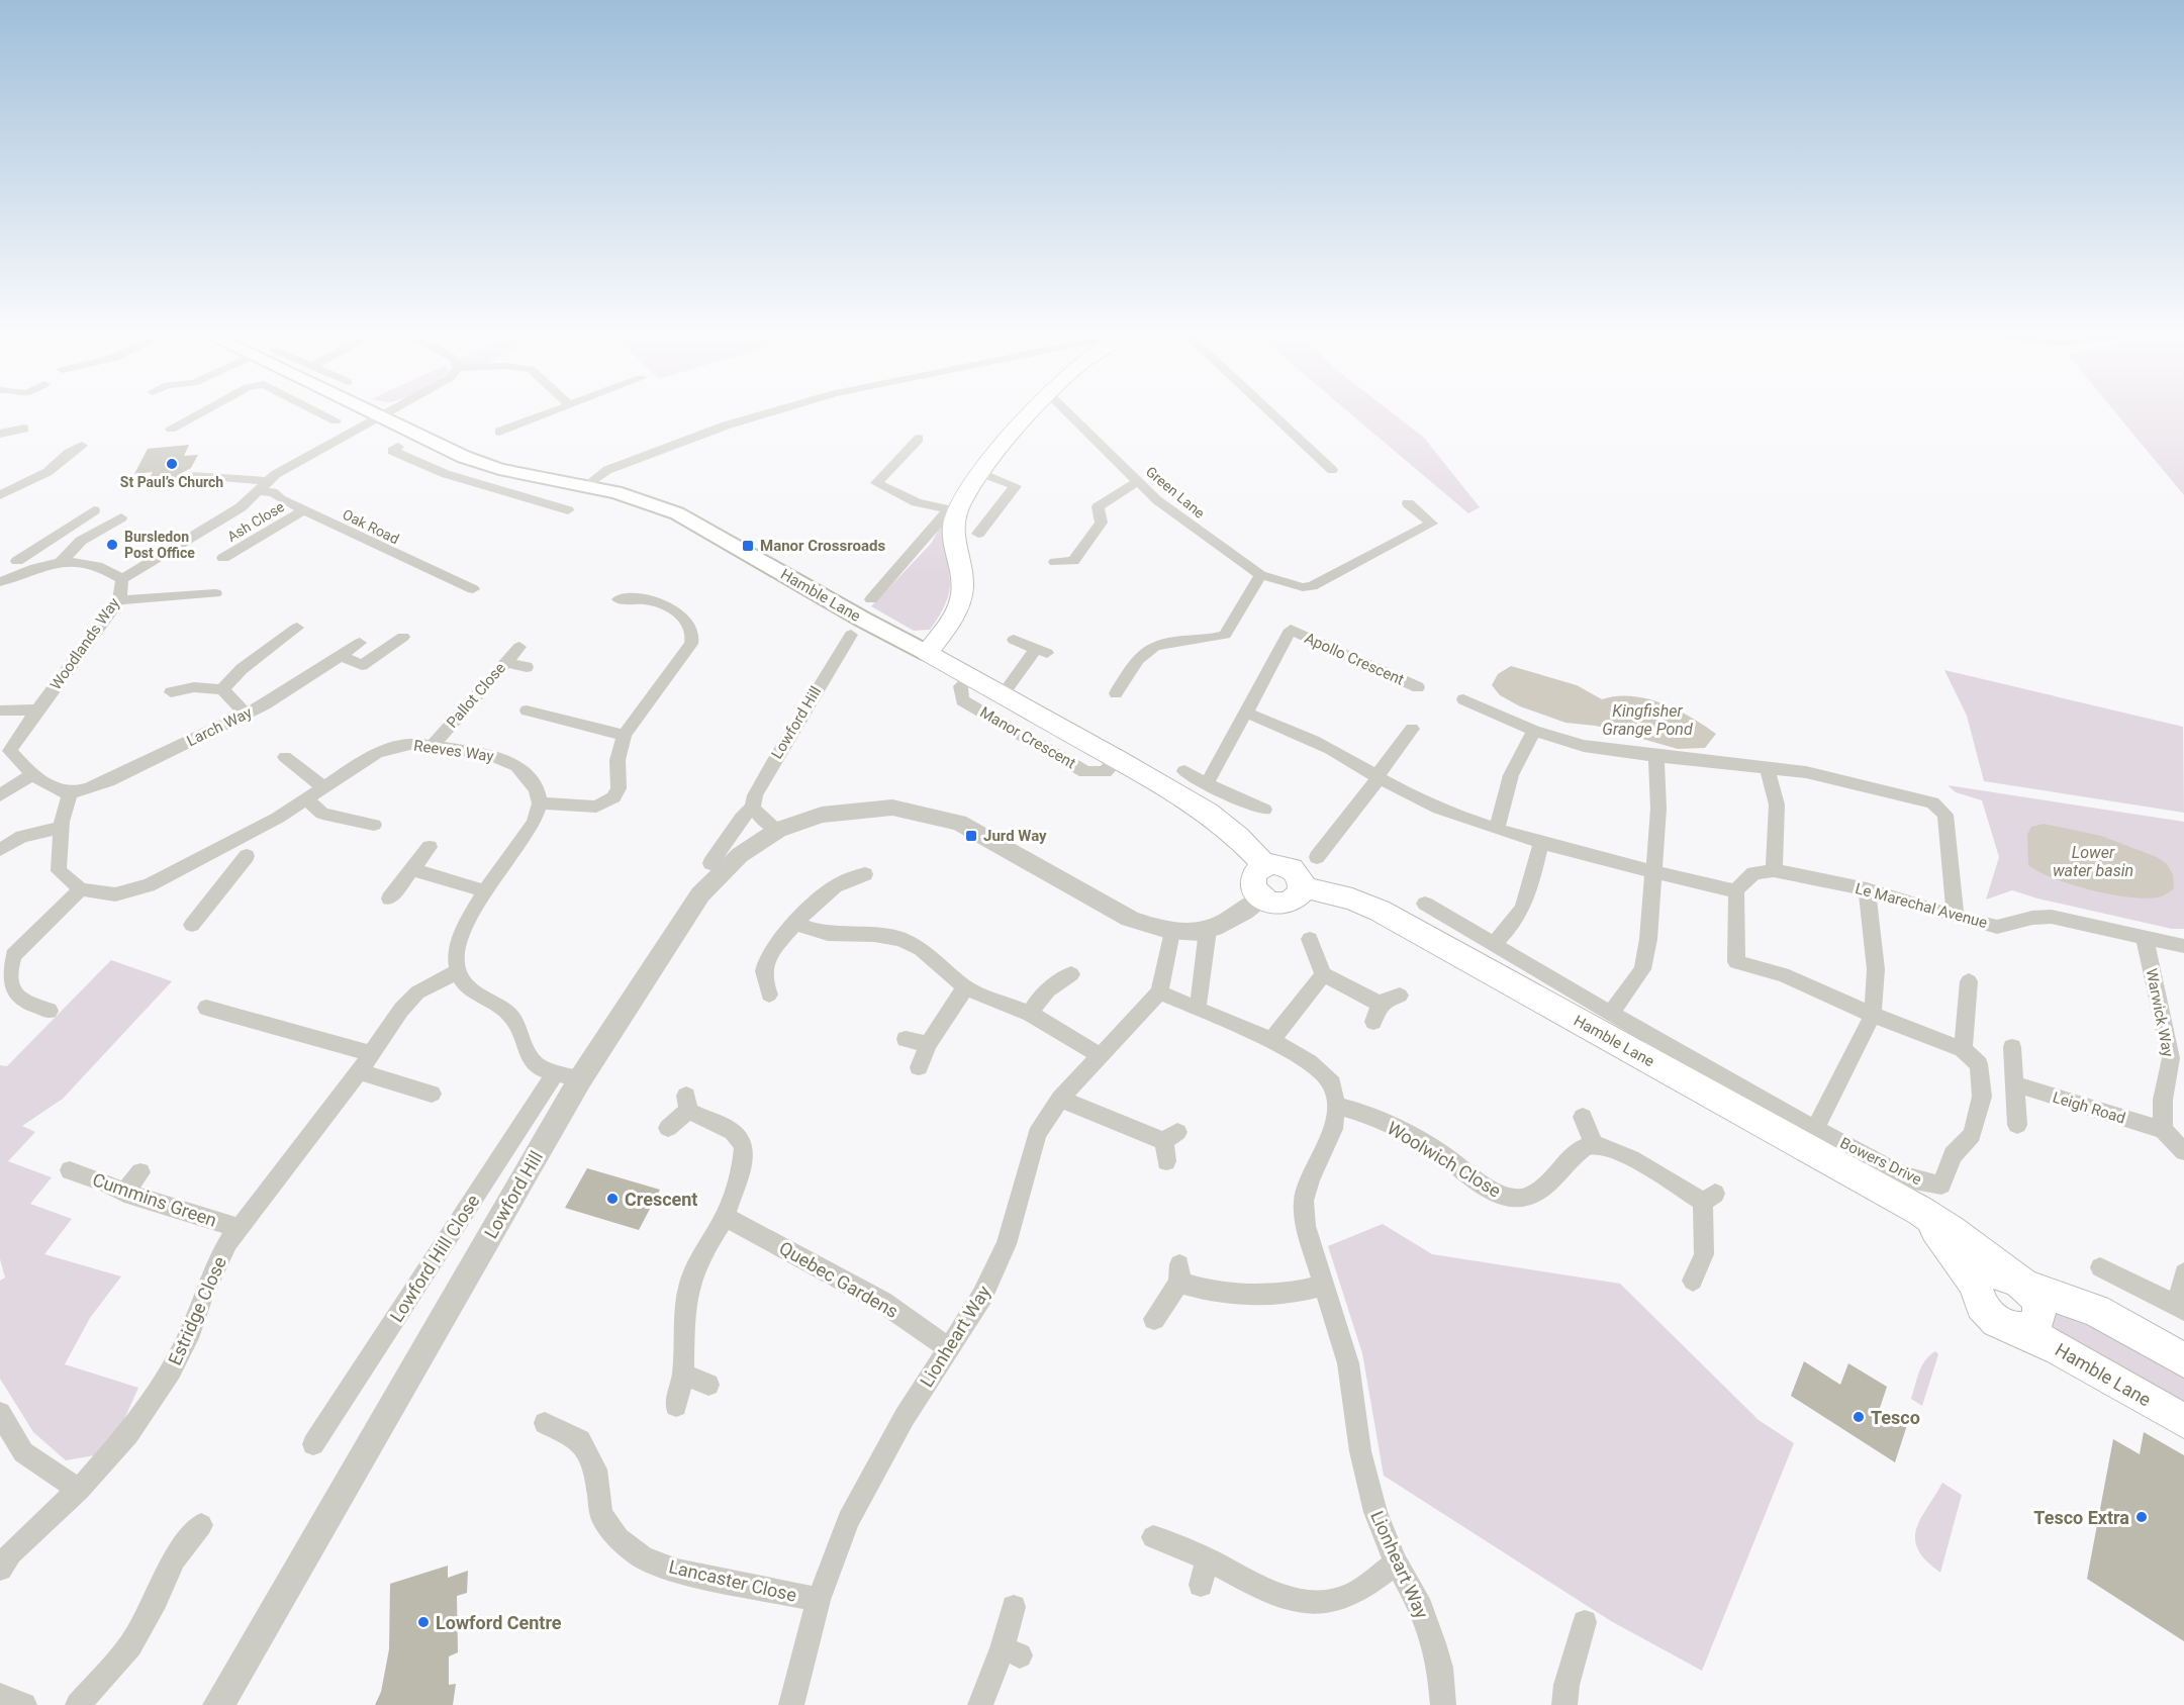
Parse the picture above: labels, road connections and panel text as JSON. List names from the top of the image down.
{
  "streets": {
    "main road": ["Hamble Lane"],
    "street": [
      "Green Lane",
      "Ash Close",
      "Oak Road",
      "Woodlands Way",
      "Apollo Crescent",
      "Pallot Close",
      "Lowford Hill",
      "Larch Way",
      "Manor Crescent",
      "Reeves Way",
      "Le Marechal Avenue",
      "Warwick Way",
      "Leigh Road",
      "Woolwich Close",
      "Bowers Drive",
      "Cummins Green",
      "Lowford Hill Close",
      "Quebec Gardens",
      "Estridge Close",
      "Lionheart Way",
      "Lancaster Close"
    ]
  },
  "crossings": [
    ["Ash Close", "Oak Road"],
    ["Hamble Lane", "Manor Crescent"],
    ["Woodlands Way", "Larch Way"],
    ["Pallot Close", "Reeves Way"],
    ["Lowford Hill", "Lowford Hill Close"],
    ["Le Marechal Avenue", "Warwick Way"],
    ["Warwick Way", "Leigh Road"],
    ["Woolwich Close", "Lionheart Way"],
    ["Cummins Green", "Estridge Close"],
    ["Quebec Gardens", "Lionheart Way"],
    ["Lionheart Way", "Lancaster Close"]
  ],
  "water": ["Kingfisher Grange Pond", "Lower water basin"],
  "places": {
    "other": [
      "St Paul’s Church",
      "Bursledon Post Office",
      "Crescent",
      "Tesco",
      "Tesco Extra",
      "Lowford Centre"
    ],
    "transit": ["Manor Crossroads", "Jurd Way"]
  }
}
